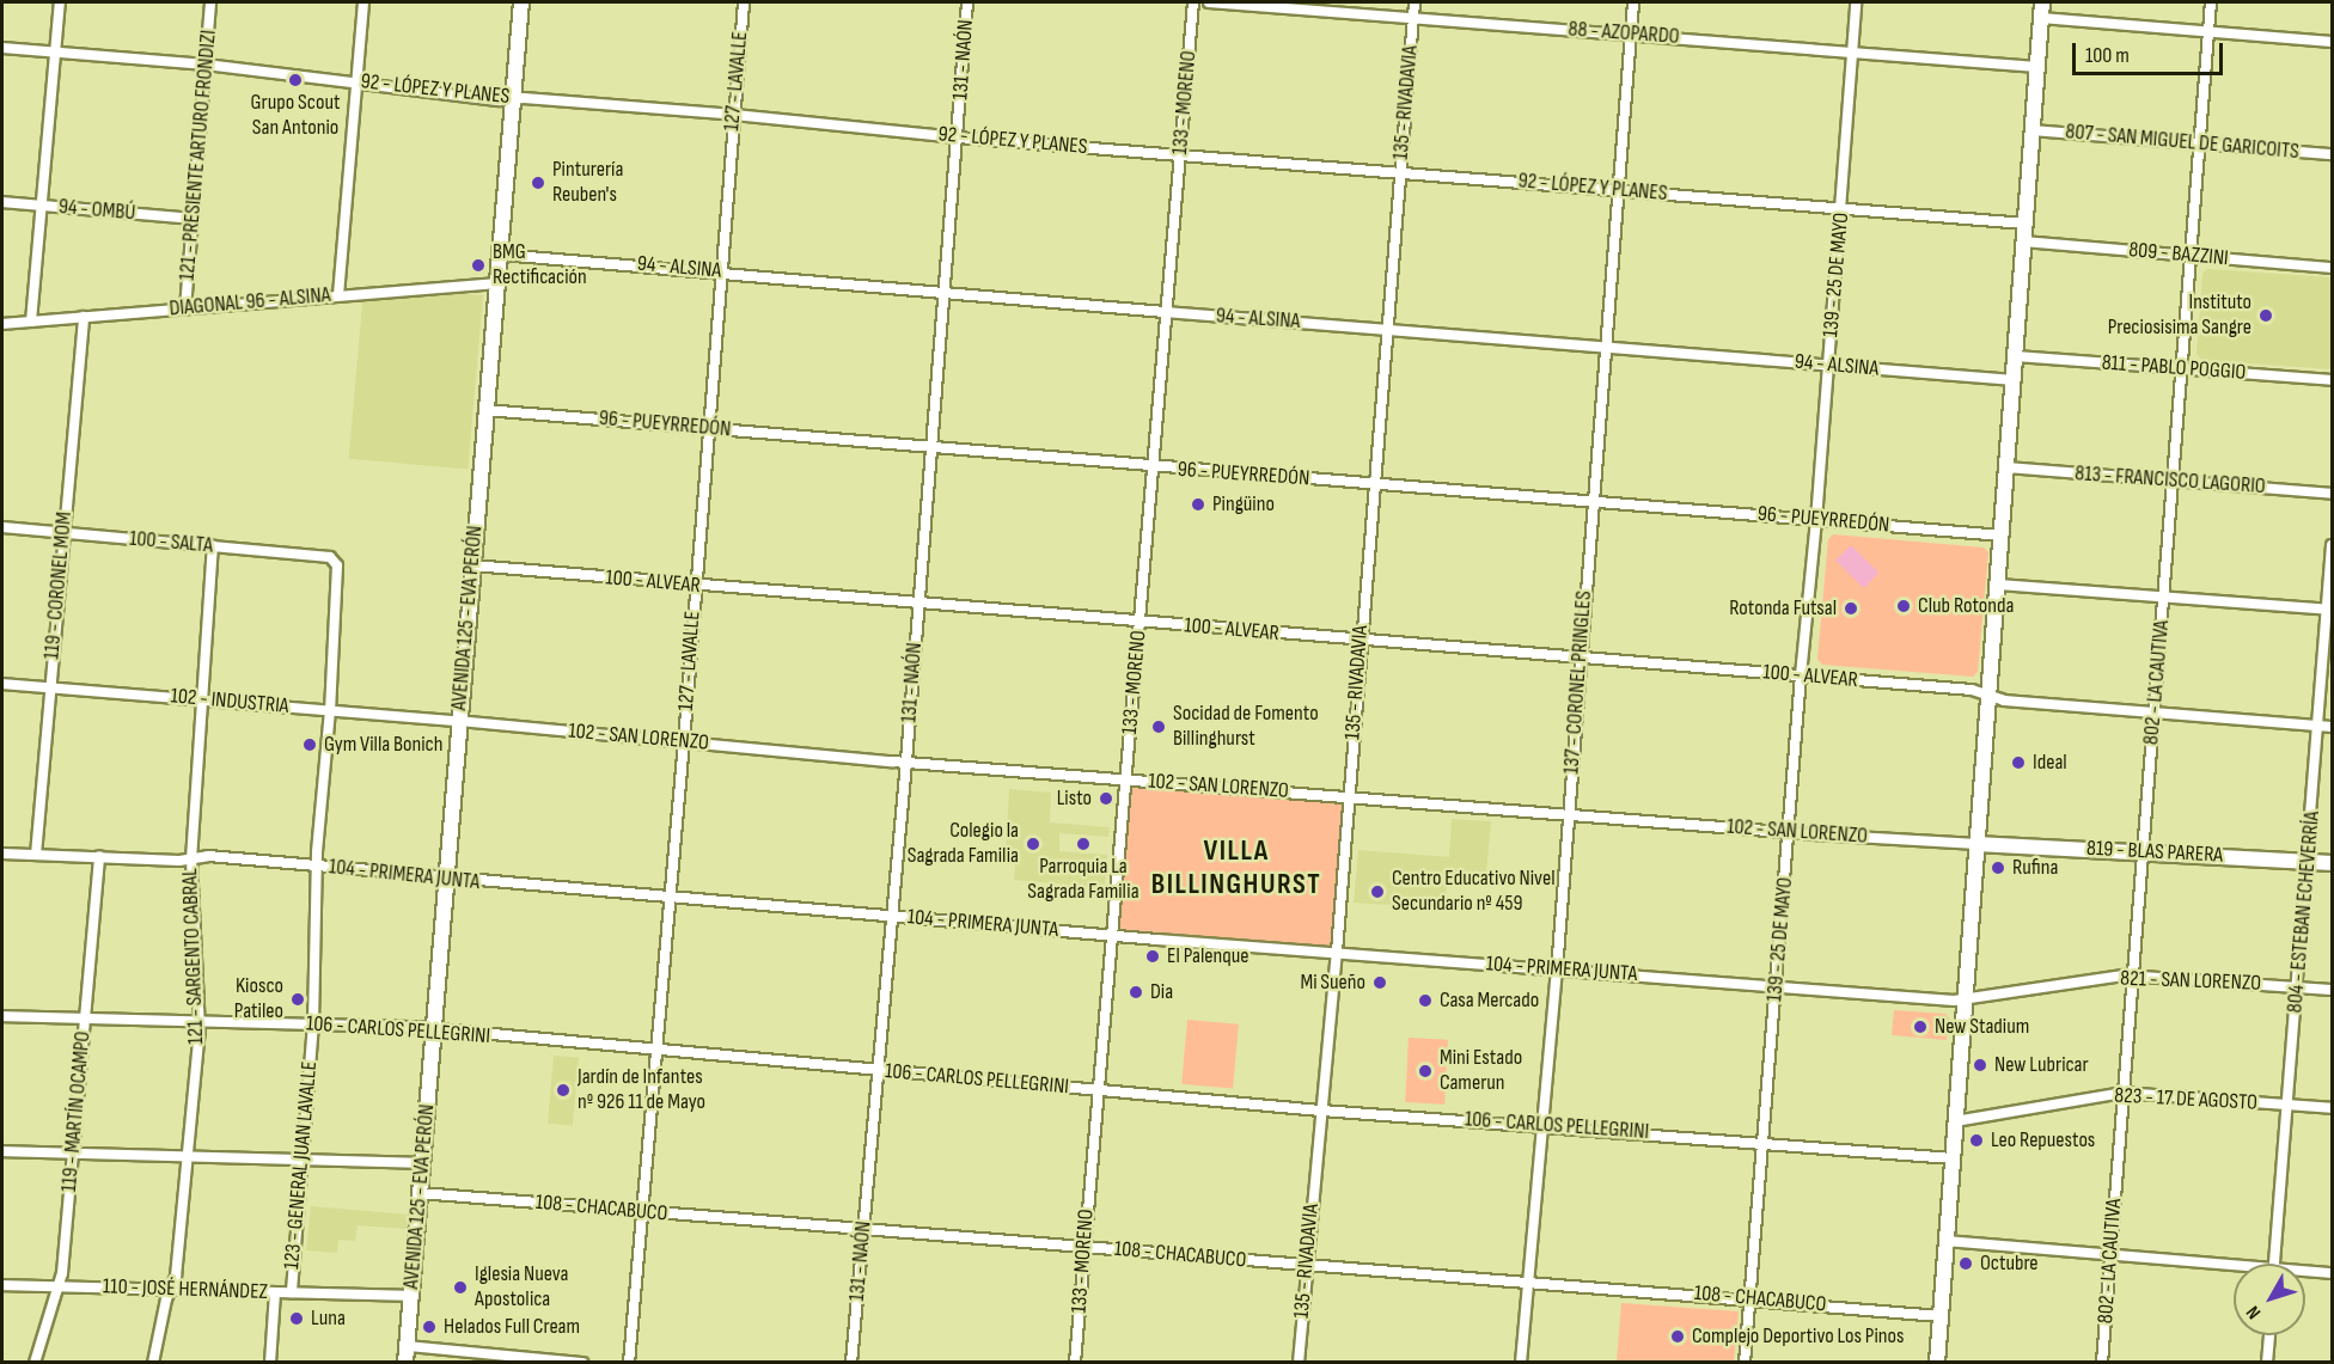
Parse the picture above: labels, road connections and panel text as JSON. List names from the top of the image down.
{
  "streets": {
    "main road": ["AVENIDA 125 - EVA PERÓN", "819 - BLAS PARERA"],
    "street": [
      "88 - AZOPARDO",
      "131 - NAÓN",
      "127 - LAVALLE",
      "92 - LÓPEZ Y PLANES",
      "133 - MORENO",
      "135 - RIVADAVIA",
      "807 - SAN MIGUEL DE GARICOITS",
      "121 - PRESIENTE ARTURO FRONDIZI",
      "94 - OMBÚ",
      "809 - BAZZINI",
      "94 - ALSINA",
      "139 - 25 DE MAYO",
      "DIAGONAL 96 - ALSINA",
      "811 - PABLO POGGIO",
      "96 - PUEYRREDÓN",
      "813 - FRANCISCO LAGORIO",
      "100 - SALTA",
      "100 - ALVEAR",
      "119 - CORONEL MOM",
      "137 - CORONEL PRINGLES",
      "802 - LA CAUTIVA",
      "102 - INDUSTRIA",
      "102 - SAN LORENZO",
      "104 - PRIMERA JUNTA",
      "804 - ESTEBAN ECHEVERRÍA",
      "121 - SARGENTO CABRAL",
      "821 - SAN LORENZO",
      "106 - CARLOS PELLEGRINI",
      "823 - 17 DE AGOSTO",
      "119 - MARTÍN OCAMPO",
      "123 - GENERAL JUAN LAVALLE",
      "108 - CHACABUCO",
      "110 - JOSÉ HERNÁNDEZ"
    ]
  },
  "crossings": [
    ["88 - AZOPARDO", "135 - RIVADAVIA"],
    ["88 - AZOPARDO", "139 - 25 DE MAYO"],
    ["88 - AZOPARDO", "137 - CORONEL PRINGLES"],
    ["131 - NAÓN", "92 - LÓPEZ Y PLANES"],
    ["131 - NAÓN", "94 - ALSINA"],
    ["131 - NAÓN", "96 - PUEYRREDÓN"],
    ["131 - NAÓN", "100 - ALVEAR"],
    ["131 - NAÓN", "102 - SAN LORENZO"],
    ["131 - NAÓN", "104 - PRIMERA JUNTA"],
    ["131 - NAÓN", "106 - CARLOS PELLEGRINI"],
    ["131 - NAÓN", "108 - CHACABUCO"],
    ["127 - LAVALLE", "92 - LÓPEZ Y PLANES"],
    ["127 - LAVALLE", "94 - ALSINA"],
    ["127 - LAVALLE", "96 - PUEYRREDÓN"],
    ["127 - LAVALLE", "100 - ALVEAR"],
    ["127 - LAVALLE", "102 - SAN LORENZO"],
    ["127 - LAVALLE", "104 - PRIMERA JUNTA"],
    ["127 - LAVALLE", "106 - CARLOS PELLEGRINI"],
    ["127 - LAVALLE", "108 - CHACABUCO"],
    ["92 - LÓPEZ Y PLANES", "133 - MORENO"],
    ["92 - LÓPEZ Y PLANES", "135 - RIVADAVIA"],
    ["92 - LÓPEZ Y PLANES", "121 - PRESIENTE ARTURO FRONDIZI"],
    ["92 - LÓPEZ Y PLANES", "139 - 25 DE MAYO"],
    ["92 - LÓPEZ Y PLANES", "AVENIDA 125 - EVA PERÓN"],
    ["92 - LÓPEZ Y PLANES", "137 - CORONEL PRINGLES"],
    ["133 - MORENO", "94 - ALSINA"],
    ["133 - MORENO", "96 - PUEYRREDÓN"],
    ["133 - MORENO", "100 - ALVEAR"],
    ["133 - MORENO", "102 - SAN LORENZO"],
    ["133 - MORENO", "104 - PRIMERA JUNTA"],
    ["133 - MORENO", "106 - CARLOS PELLEGRINI"],
    ["133 - MORENO", "108 - CHACABUCO"],
    ["135 - RIVADAVIA", "94 - ALSINA"],
    ["135 - RIVADAVIA", "96 - PUEYRREDÓN"],
    ["135 - RIVADAVIA", "100 - ALVEAR"],
    ["135 - RIVADAVIA", "102 - SAN LORENZO"],
    ["135 - RIVADAVIA", "104 - PRIMERA JUNTA"],
    ["135 - RIVADAVIA", "106 - CARLOS PELLEGRINI"],
    ["135 - RIVADAVIA", "108 - CHACABUCO"],
    ["807 - SAN MIGUEL DE GARICOITS", "802 - LA CAUTIVA"],
    ["121 - PRESIENTE ARTURO FRONDIZI", "94 - OMBÚ"],
    ["121 - PRESIENTE ARTURO FRONDIZI", "DIAGONAL 96 - ALSINA"],
    ["809 - BAZZINI", "802 - LA CAUTIVA"],
    ["94 - ALSINA", "139 - 25 DE MAYO"],
    ["94 - ALSINA", "AVENIDA 125 - EVA PERÓN"],
    ["94 - ALSINA", "137 - CORONEL PRINGLES"],
    ["139 - 25 DE MAYO", "96 - PUEYRREDÓN"],
    ["139 - 25 DE MAYO", "100 - ALVEAR"],
    ["139 - 25 DE MAYO", "102 - SAN LORENZO"],
    ["139 - 25 DE MAYO", "104 - PRIMERA JUNTA"],
    ["139 - 25 DE MAYO", "106 - CARLOS PELLEGRINI"],
    ["139 - 25 DE MAYO", "108 - CHACABUCO"],
    ["DIAGONAL 96 - ALSINA", "119 - CORONEL MOM"],
    ["DIAGONAL 96 - ALSINA", "AVENIDA 125 - EVA PERÓN"],
    ["811 - PABLO POGGIO", "802 - LA CAUTIVA"],
    ["96 - PUEYRREDÓN", "AVENIDA 125 - EVA PERÓN"],
    ["96 - PUEYRREDÓN", "137 - CORONEL PRINGLES"],
    ["813 - FRANCISCO LAGORIO", "802 - LA CAUTIVA"],
    ["100 - SALTA", "119 - CORONEL MOM"],
    ["100 - SALTA", "121 - SARGENTO CABRAL"],
    ["100 - SALTA", "123 - GENERAL JUAN LAVALLE"],
    ["100 - ALVEAR", "AVENIDA 125 - EVA PERÓN"],
    ["100 - ALVEAR", "137 - CORONEL PRINGLES"],
    ["100 - ALVEAR", "802 - LA CAUTIVA"],
    ["100 - ALVEAR", "804 - ESTEBAN ECHEVERRÍA"],
    ["119 - CORONEL MOM", "102 - INDUSTRIA"],
    ["119 - CORONEL MOM", "104 - PRIMERA JUNTA"],
    ["AVENIDA 125 - EVA PERÓN", "102 - INDUSTRIA"],
    ["AVENIDA 125 - EVA PERÓN", "102 - SAN LORENZO"],
    ["AVENIDA 125 - EVA PERÓN", "104 - PRIMERA JUNTA"],
    ["AVENIDA 125 - EVA PERÓN", "106 - CARLOS PELLEGRINI"],
    ["AVENIDA 125 - EVA PERÓN", "108 - CHACABUCO"],
    ["AVENIDA 125 - EVA PERÓN", "110 - JOSÉ HERNÁNDEZ"],
    ["137 - CORONEL PRINGLES", "102 - SAN LORENZO"],
    ["137 - CORONEL PRINGLES", "104 - PRIMERA JUNTA"],
    ["137 - CORONEL PRINGLES", "106 - CARLOS PELLEGRINI"],
    ["137 - CORONEL PRINGLES", "108 - CHACABUCO"],
    ["802 - LA CAUTIVA", "819 - BLAS PARERA"],
    ["802 - LA CAUTIVA", "821 - SAN LORENZO"],
    ["802 - LA CAUTIVA", "823 - 17 DE AGOSTO"],
    ["102 - INDUSTRIA", "102 - SAN LORENZO"],
    ["102 - INDUSTRIA", "121 - SARGENTO CABRAL"],
    ["102 - INDUSTRIA", "123 - GENERAL JUAN LAVALLE"],
    ["102 - SAN LORENZO", "819 - BLAS PARERA"],
    ["819 - BLAS PARERA", "804 - ESTEBAN ECHEVERRÍA"],
    ["104 - PRIMERA JUNTA", "121 - SARGENTO CABRAL"],
    ["104 - PRIMERA JUNTA", "821 - SAN LORENZO"],
    ["104 - PRIMERA JUNTA", "119 - MARTÍN OCAMPO"],
    ["104 - PRIMERA JUNTA", "123 - GENERAL JUAN LAVALLE"],
    ["804 - ESTEBAN ECHEVERRÍA", "821 - SAN LORENZO"],
    ["804 - ESTEBAN ECHEVERRÍA", "823 - 17 DE AGOSTO"],
    ["121 - SARGENTO CABRAL", "106 - CARLOS PELLEGRINI"],
    ["121 - SARGENTO CABRAL", "110 - JOSÉ HERNÁNDEZ"],
    ["106 - CARLOS PELLEGRINI", "119 - MARTÍN OCAMPO"],
    ["106 - CARLOS PELLEGRINI", "123 - GENERAL JUAN LAVALLE"],
    ["119 - MARTÍN OCAMPO", "110 - JOSÉ HERNÁNDEZ"],
    ["123 - GENERAL JUAN LAVALLE", "110 - JOSÉ HERNÁNDEZ"]
  ],
  "districts": ["VILLA BILLINGHURST"],
  "places": [
    "Grupo Scout San Antonio",
    "Pinturería Reuben's",
    "BMG Rectificación",
    "Instituto Preciosisima Sangre",
    "Pingüino",
    "Club Rotonda",
    "Rotonda Futsal",
    "Socidad de Fomento Billinghurst",
    "Gym Villa Bonich",
    "Ideal",
    "Listo",
    "Colegio la Sagrada Familia",
    "Parroquia La Sagrada Familia",
    "Rufina",
    "Centro Educativo Nivel Secundario nº 459",
    "El Palenque",
    "Mi Sueño",
    "Dia",
    "Kiosco Patileo",
    "Casa Mercado",
    "New Stadium",
    "New Lubricar",
    "Mini Estado Camerun",
    "Jardín de Infantes nº 926 11 de Mayo",
    "Leo Repuestos",
    "Octubre",
    "Iglesia Nueva Apostolica",
    "Luna",
    "Helados Full Cream",
    "Complejo Deportivo Los Pinos"
  ],
  "scale_bar": "100 m",
  "north": "bottom left"
}
